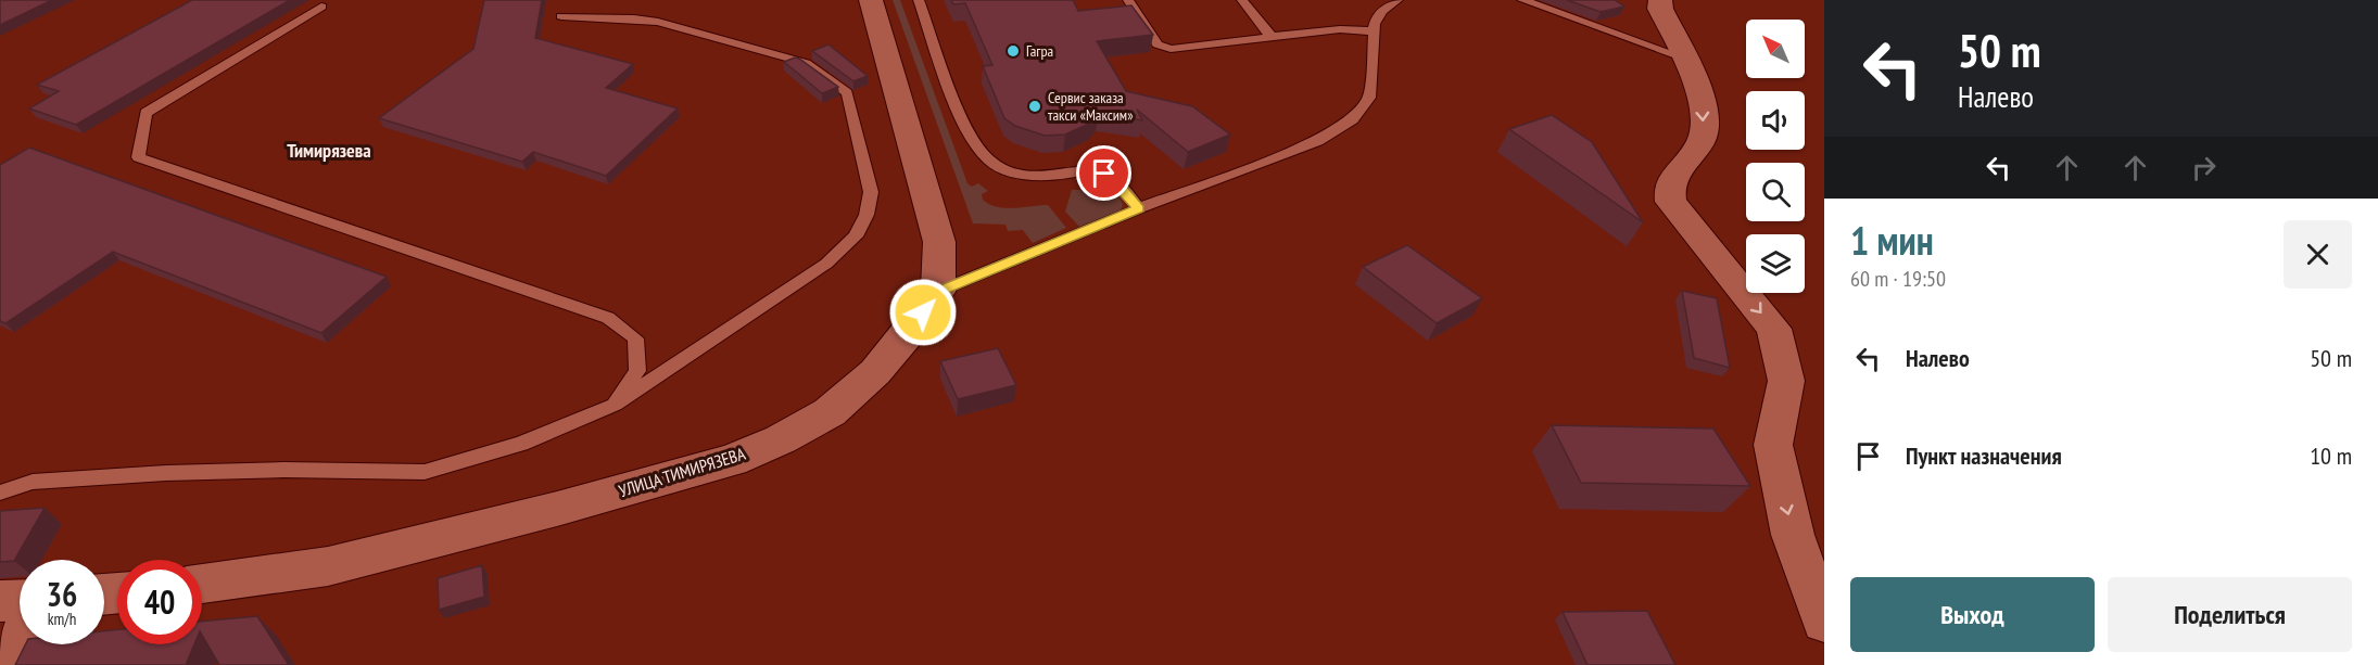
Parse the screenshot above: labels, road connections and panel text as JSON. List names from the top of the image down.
{
  "streets": {
    "street": ["УЛИЦА ТИМИРЯЗЕВА"]
  },
  "districts": ["Тимирязева"],
  "places": ["Гагра", "Сервис заказа такси «Максим»"],
  "north": "top left",
  "page": {
    "turn": ["50 m", "Налево"],
    "heading": ["1 мин", "60 m · 19:50"],
    "list": [
      {
        "name": "Налево",
        "value": "50 m"
      },
      {
        "name": "Пункт назначения",
        "value": "10 m"
      }
    ],
    "speed": "36 km/h",
    "limit": "40",
    "buttons": ["Выход", "Поделиться"]
  }
}
